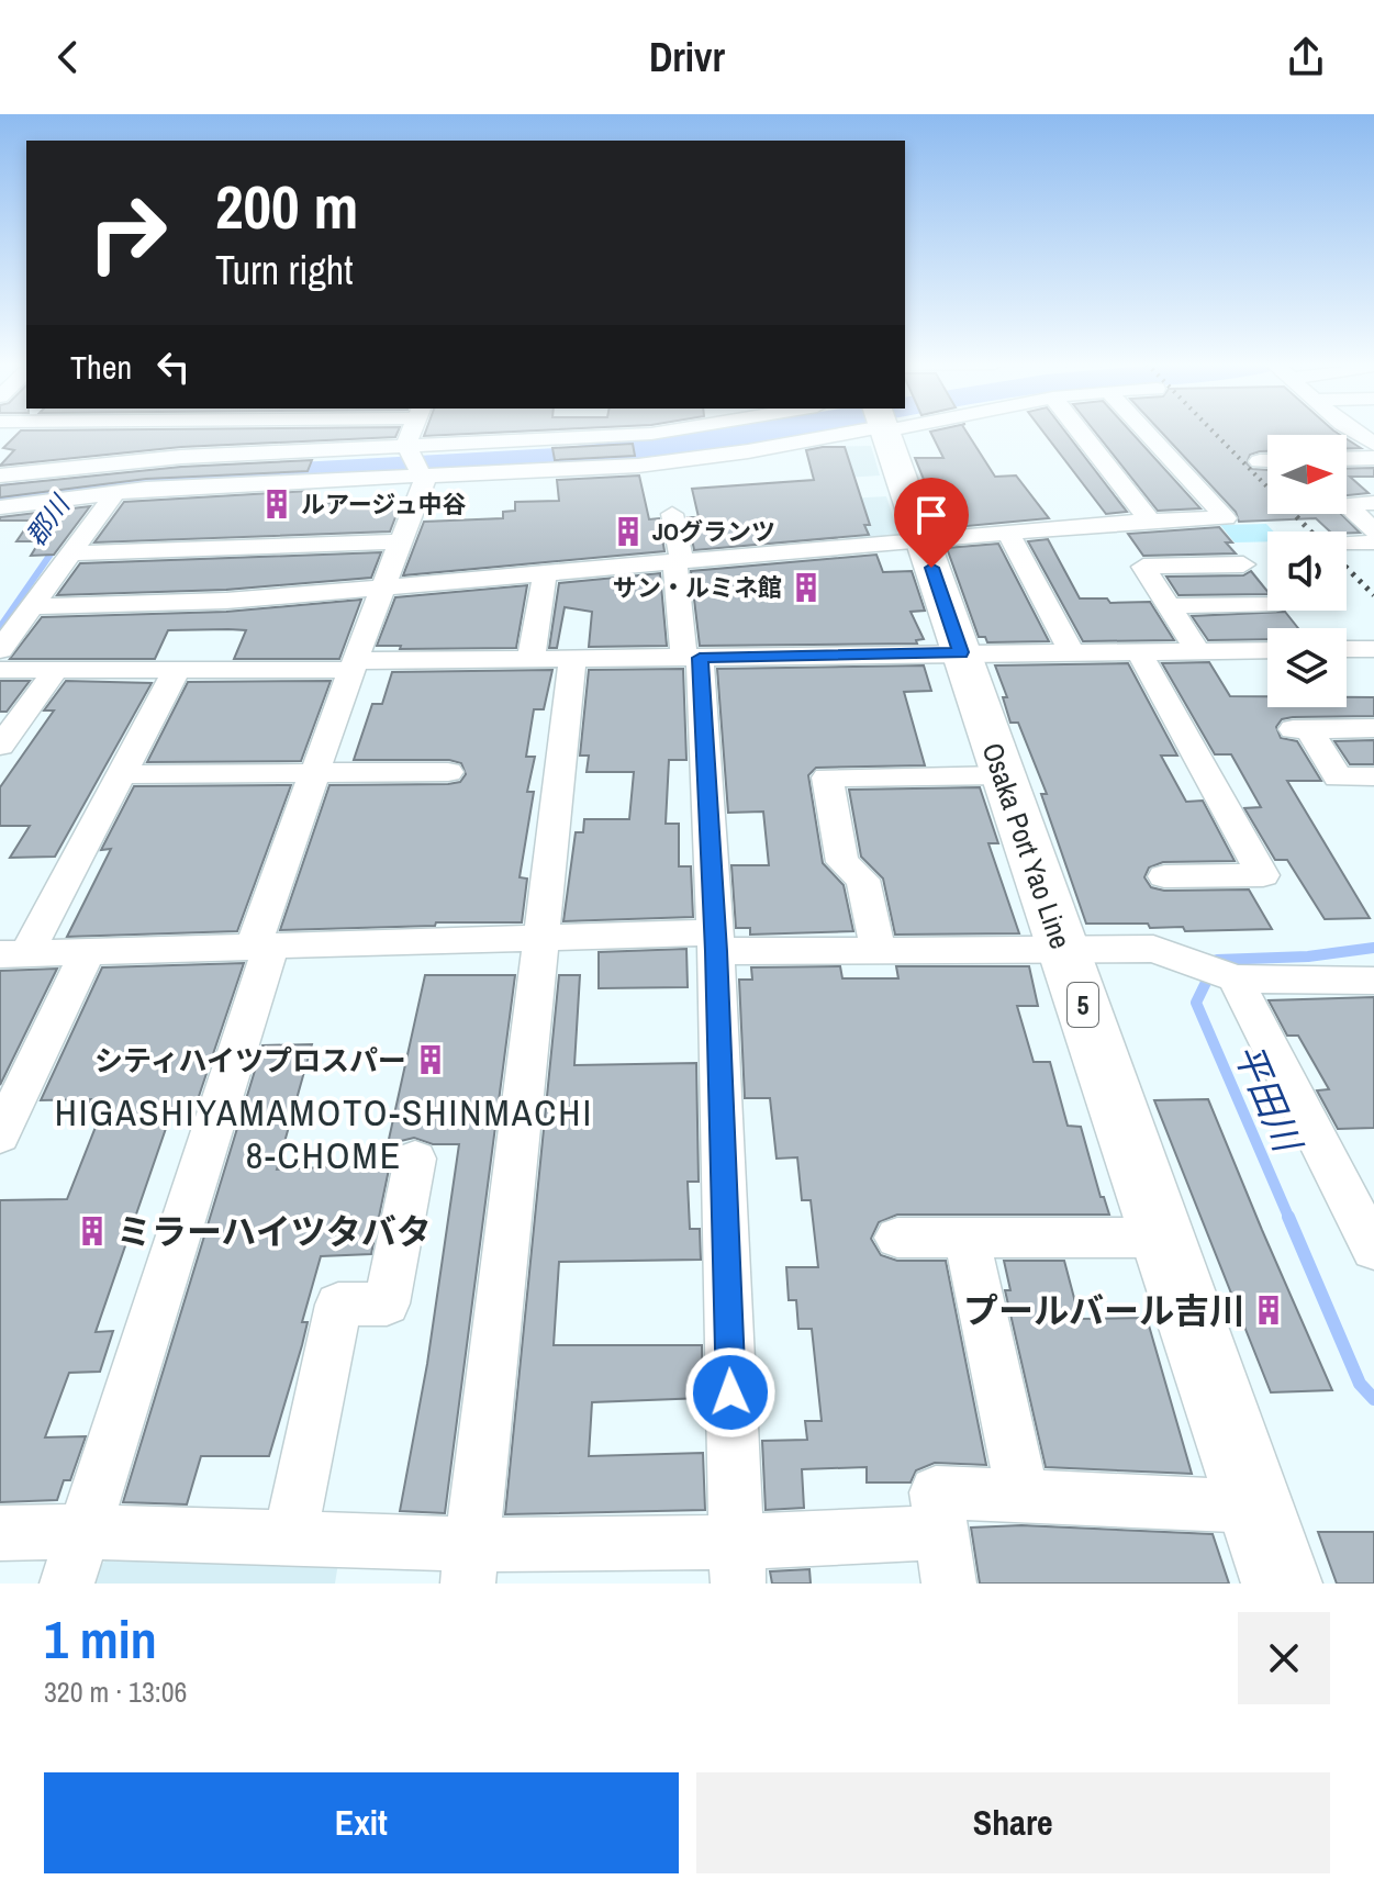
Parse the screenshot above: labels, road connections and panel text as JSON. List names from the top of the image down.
{
  "streets": {
    "main road": ["Osaka Port Yao Line", "5"]
  },
  "districts": ["HIGASHIYAMAMOTO-SHINMACHI 8-CHOME"],
  "water": ["郡川", "平田川"],
  "places": {
    "building": [
      "ルアージュ中谷",
      "JOグランツ",
      "サン・ルミネ館",
      "シティハイツプロスパー",
      "ミラーハイツタバタ",
      "プールバール吉川"
    ]
  },
  "north": "right",
  "page": {
    "header": "Drivr",
    "turn": ["200 m", "Turn right"],
    "then": "Then",
    "heading": ["1 min", "320 m · 13:06"],
    "buttons": ["Exit", "Share"]
  }
}
